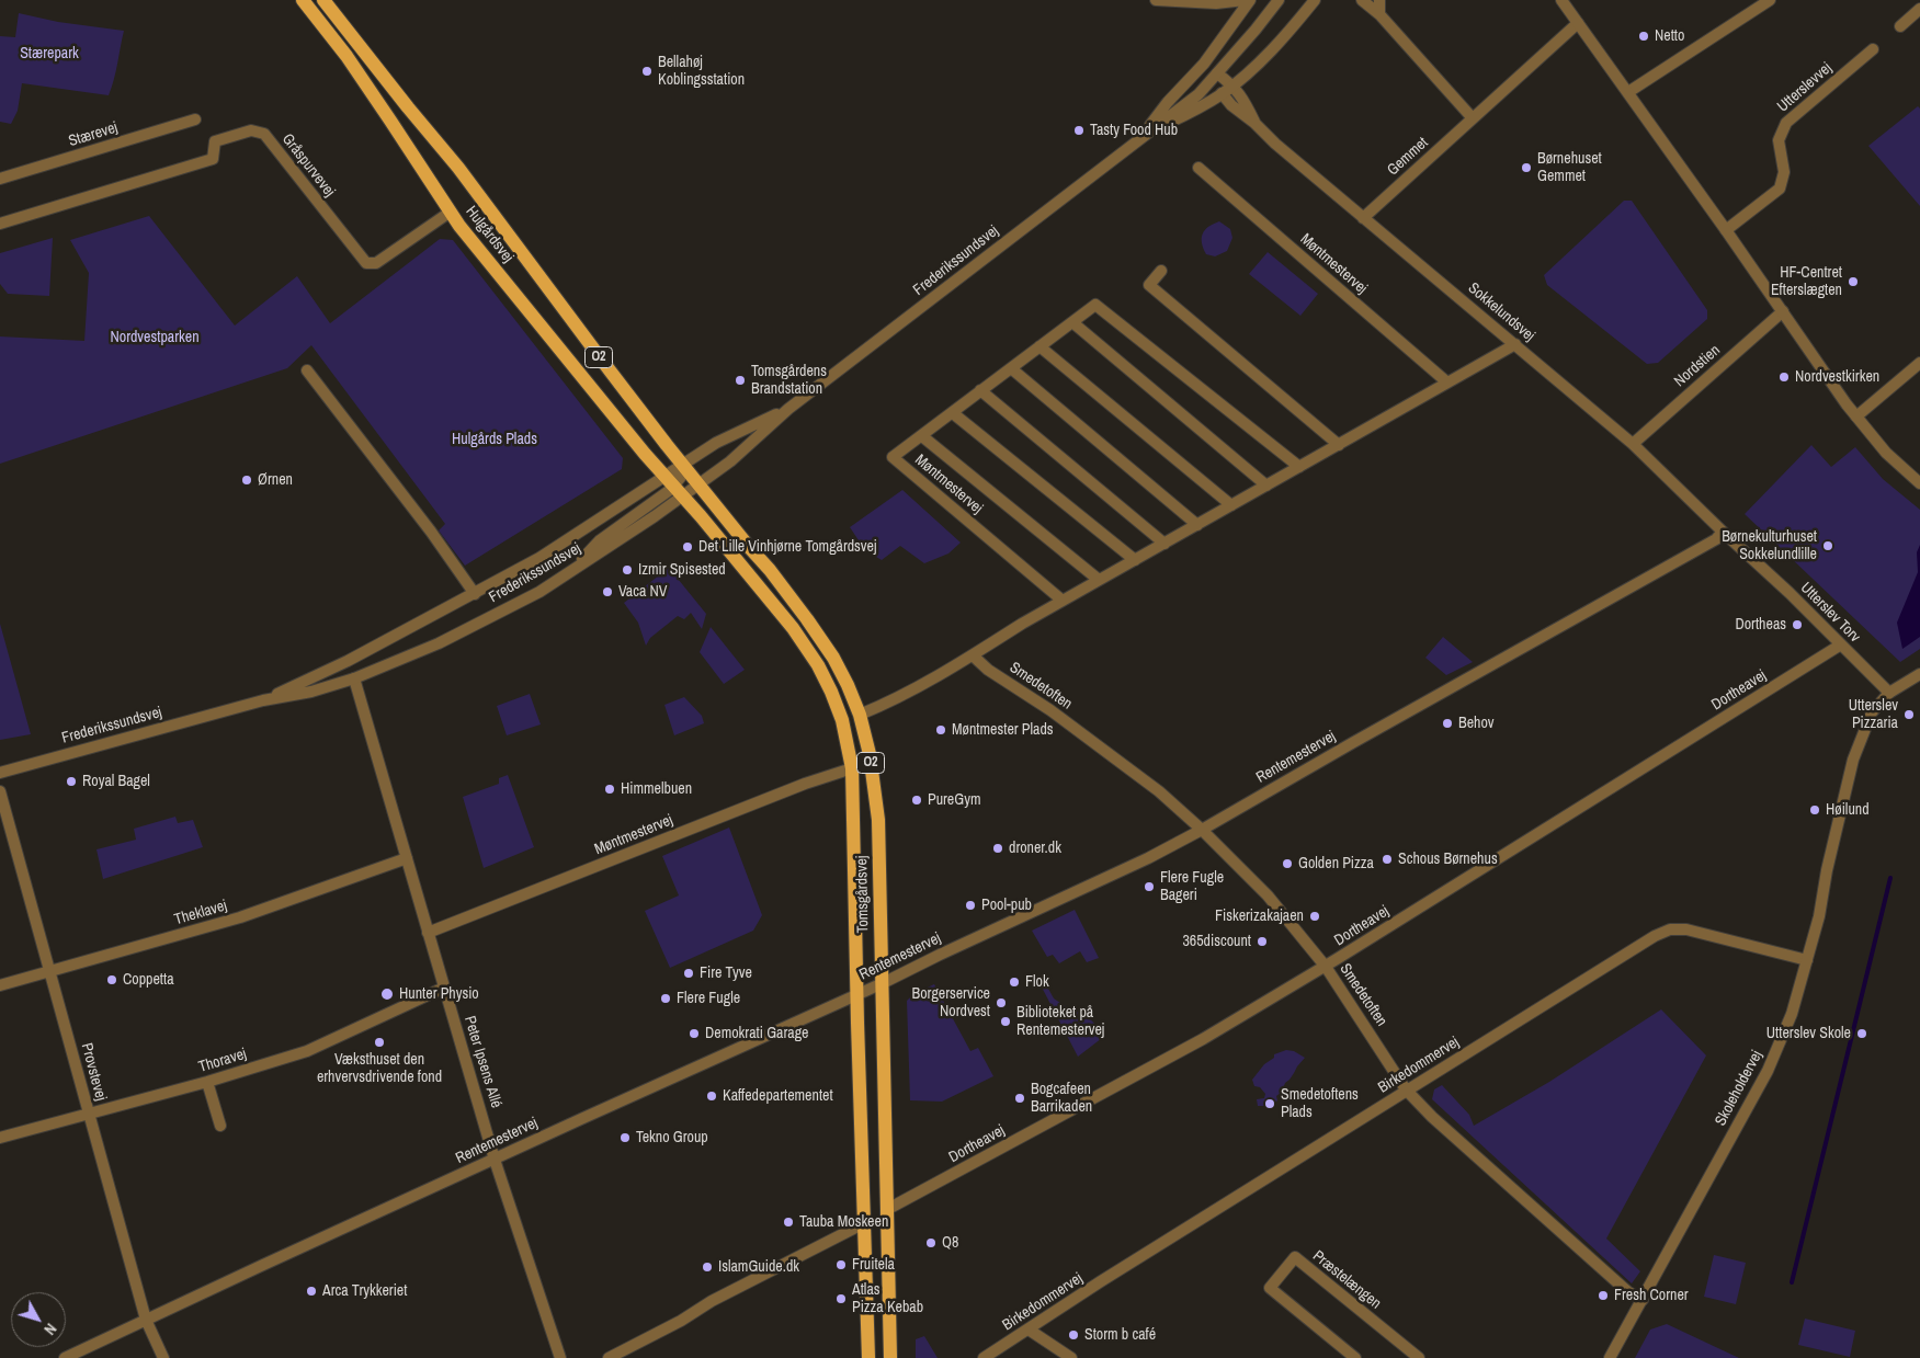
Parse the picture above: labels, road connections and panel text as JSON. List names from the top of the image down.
{
  "streets": {
    "main road": ["Hulgårdsvej", "O2", "Tomsgårdsvej"],
    "street": [
      "Utterslevvej",
      "Stærevej",
      "Gemmet",
      "Gråspurvevej",
      "Frederikssundsvej",
      "Møntmestervej",
      "Sokkelundsvej",
      "Nordstien",
      "Utterslev Torv",
      "Smedetoften",
      "Dortheavej",
      "Rentemestervej",
      "Theklavej",
      "Thoravej",
      "Peter Ipsens Allé",
      "Birkedommervej",
      "Provstevej",
      "Skoleholdervej",
      "Præstelængen"
    ]
  },
  "crossings": [
    ["Gemmet", "Sokkelundsvej"],
    ["Gråspurvevej", "Hulgårdsvej"],
    ["Hulgårdsvej", "Frederikssundsvej"],
    ["Hulgårdsvej", "O2"],
    ["Hulgårdsvej", "Tomsgårdsvej"],
    ["Frederikssundsvej", "Sokkelundsvej"],
    ["Frederikssundsvej", "O2"],
    ["Frederikssundsvej", "Tomsgårdsvej"],
    ["Frederikssundsvej", "Peter Ipsens Allé"],
    ["Møntmestervej", "Tomsgårdsvej"],
    ["Møntmestervej", "Peter Ipsens Allé"],
    ["Sokkelundsvej", "Nordstien"],
    ["Sokkelundsvej", "Utterslev Torv"],
    ["Sokkelundsvej", "Rentemestervej"],
    ["O2", "Tomsgårdsvej"],
    ["Utterslev Torv", "Dortheavej"],
    ["Utterslev Torv", "Rentemestervej"],
    ["Utterslev Torv", "Skoleholdervej"],
    ["Smedetoften", "Dortheavej"],
    ["Smedetoften", "Rentemestervej"],
    ["Smedetoften", "Birkedommervej"],
    ["Smedetoften", "Skoleholdervej"],
    ["Dortheavej", "Tomsgårdsvej"],
    ["Rentemestervej", "Tomsgårdsvej"],
    ["Rentemestervej", "Peter Ipsens Allé"],
    ["Rentemestervej", "Provstevej"],
    ["Theklavej", "Peter Ipsens Allé"],
    ["Theklavej", "Provstevej"],
    ["Thoravej", "Peter Ipsens Allé"],
    ["Thoravej", "Provstevej"],
    ["Birkedommervej", "Skoleholdervej"]
  ],
  "parks": ["Stærepark", "Nordvestparken", "Hulgårds Plads"],
  "places": [
    "Netto",
    "Bellahøj Koblingsstation",
    "Tasty Food Hub",
    "Børnehuset Gemmet",
    "HF-Centret Efterslægten",
    "Nordvestkirken",
    "Tomsgårdens Brandstation",
    "Ørnen",
    "Børnekulturhuset Sokkelundlille",
    "Det Lille Vinhjørne Tomgårdsvej",
    "Izmir Spisested",
    "Vaca NV",
    "Dortheas",
    "Utterslev Pizzaria",
    "Behov",
    "Møntmester Plads",
    "Royal Bagel",
    "Himmelbuen",
    "PureGym",
    "Høilund",
    "droner.dk",
    "Schous Børnehus",
    "Golden Pizza",
    "Flere Fugle Bageri",
    "Pool-pub",
    "Fiskerizakajaen",
    "365discount",
    "Fire Tyve",
    "Coppetta",
    "Flok",
    "Hunter Physio",
    "Flere Fugle",
    "Borgerservice Nordvest",
    "Biblioteket på Rentemestervej",
    "Demokrati Garage",
    "Utterslev Skole",
    "Væksthuset den erhvervsdrivende fond",
    "Kaffedepartementet",
    "Bogcafeen Barrikaden",
    "Smedetoftens Plads",
    "Tekno Group",
    "Tauba Moskeen",
    "Q8",
    "Fruitela",
    "IslamGuide.dk",
    "Arca Trykkeriet",
    "Fresh Corner",
    "Atlas Pizza Kebab",
    "Storm b café"
  ],
  "north": "bottom right"
}
